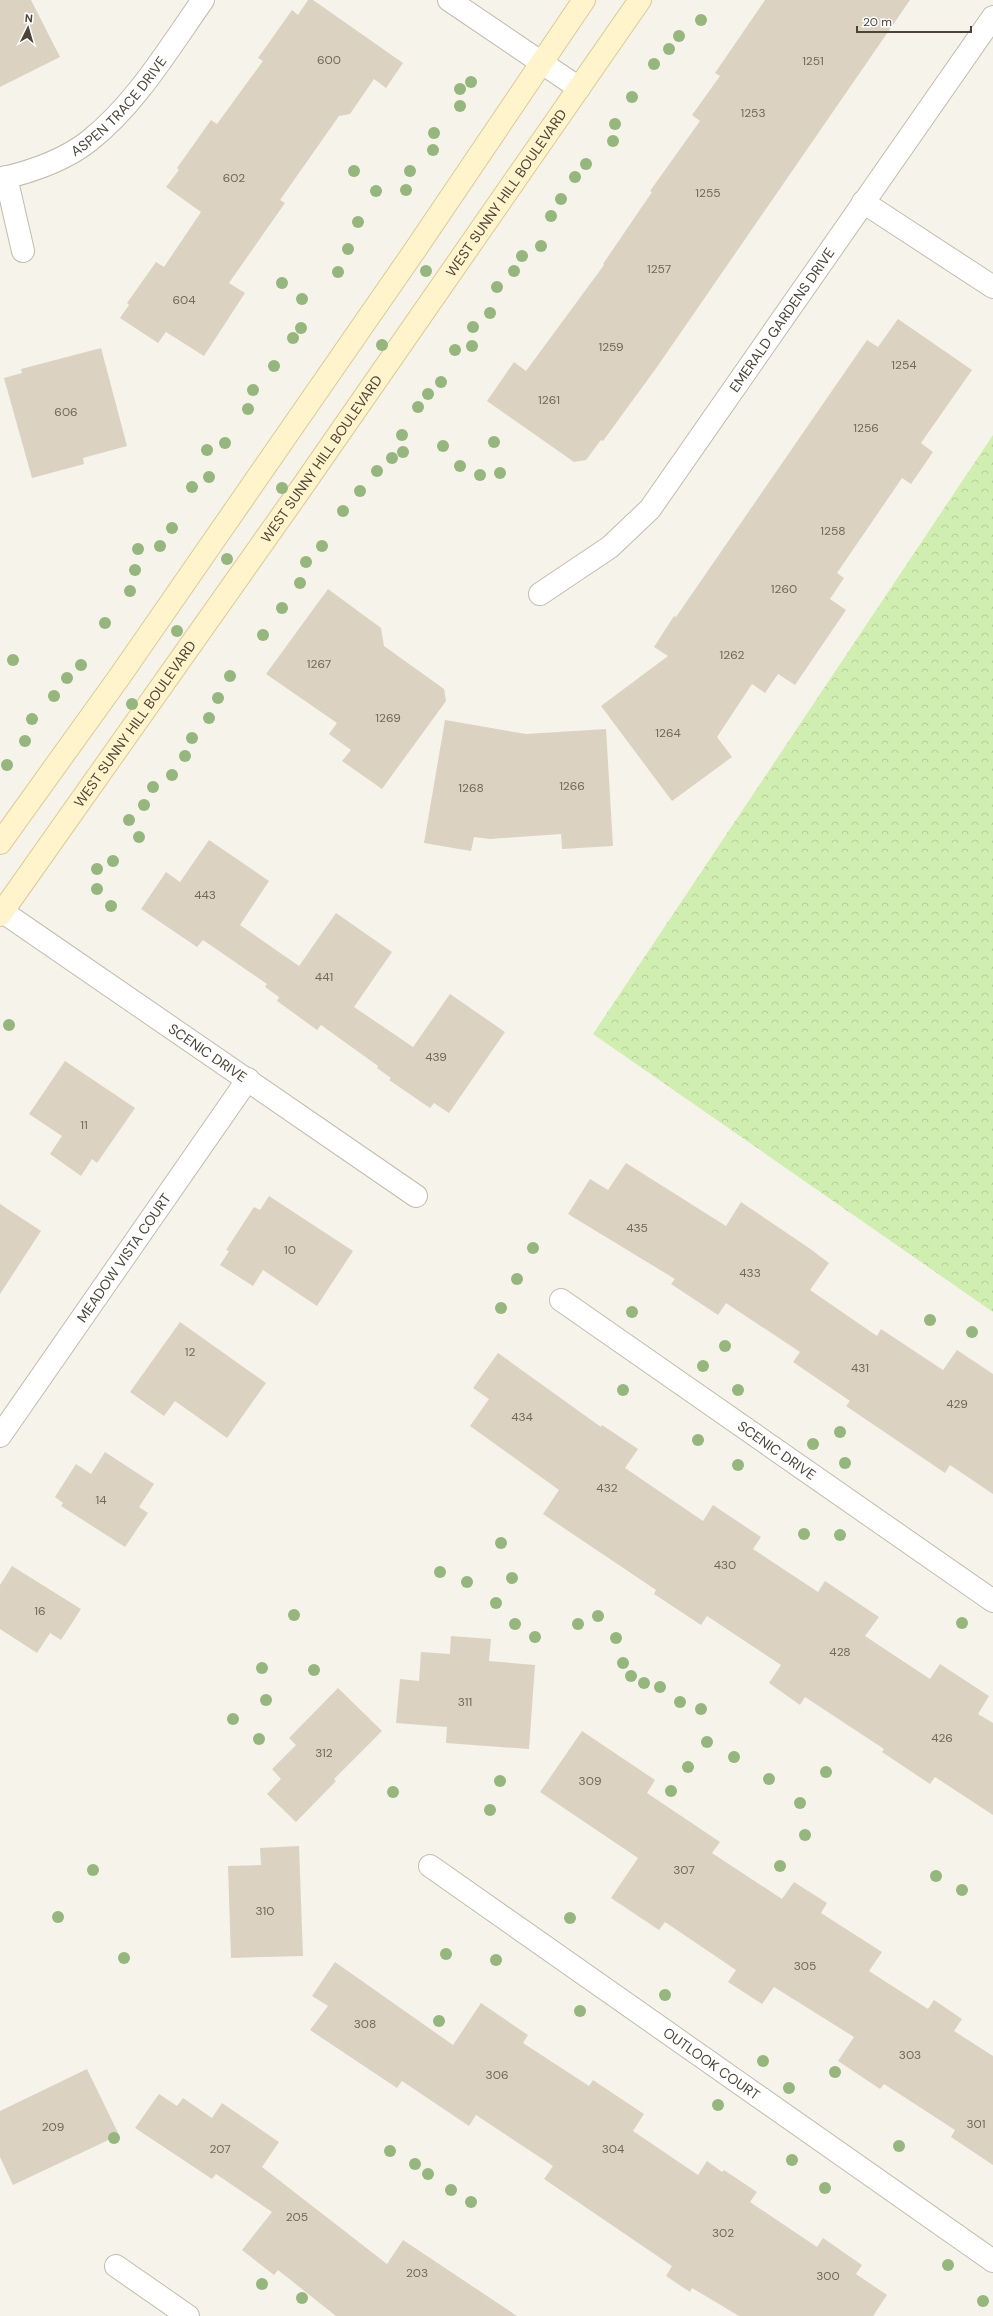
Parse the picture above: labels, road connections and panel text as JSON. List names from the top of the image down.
{
  "streets": {
    "street": [
      "ASPEN TRACE DRIVE",
      "WEST SUNNY HILL BOULEVARD",
      "EMERALD GARDENS DRIVE",
      "SCENIC DRIVE",
      "MEADOW VISTA COURT",
      "OUTLOOK COURT"
    ]
  },
  "crossings": [
    ["WEST SUNNY HILL BOULEVARD", "SCENIC DRIVE"],
    ["SCENIC DRIVE", "MEADOW VISTA COURT"]
  ],
  "house_numbers": [
    "600",
    "1251",
    "1253",
    "602",
    "1255",
    "1257",
    "604",
    "1259",
    "1254",
    "1261",
    "606",
    "1256",
    "1258",
    "1260",
    "1262",
    "1267",
    "1269",
    "1264",
    "1266",
    "1268",
    "443",
    "441",
    "439",
    "11",
    "435",
    "10",
    "433",
    "12",
    "431",
    "429",
    "434",
    "432",
    "14",
    "430",
    "16",
    "428",
    "311",
    "426",
    "312",
    "309",
    "307",
    "310",
    "305",
    "308",
    "303",
    "306",
    "301",
    "209",
    "207",
    "304",
    "205",
    "302",
    "203",
    "300"
  ],
  "scale_bar": "20 m",
  "north": "top"
}
